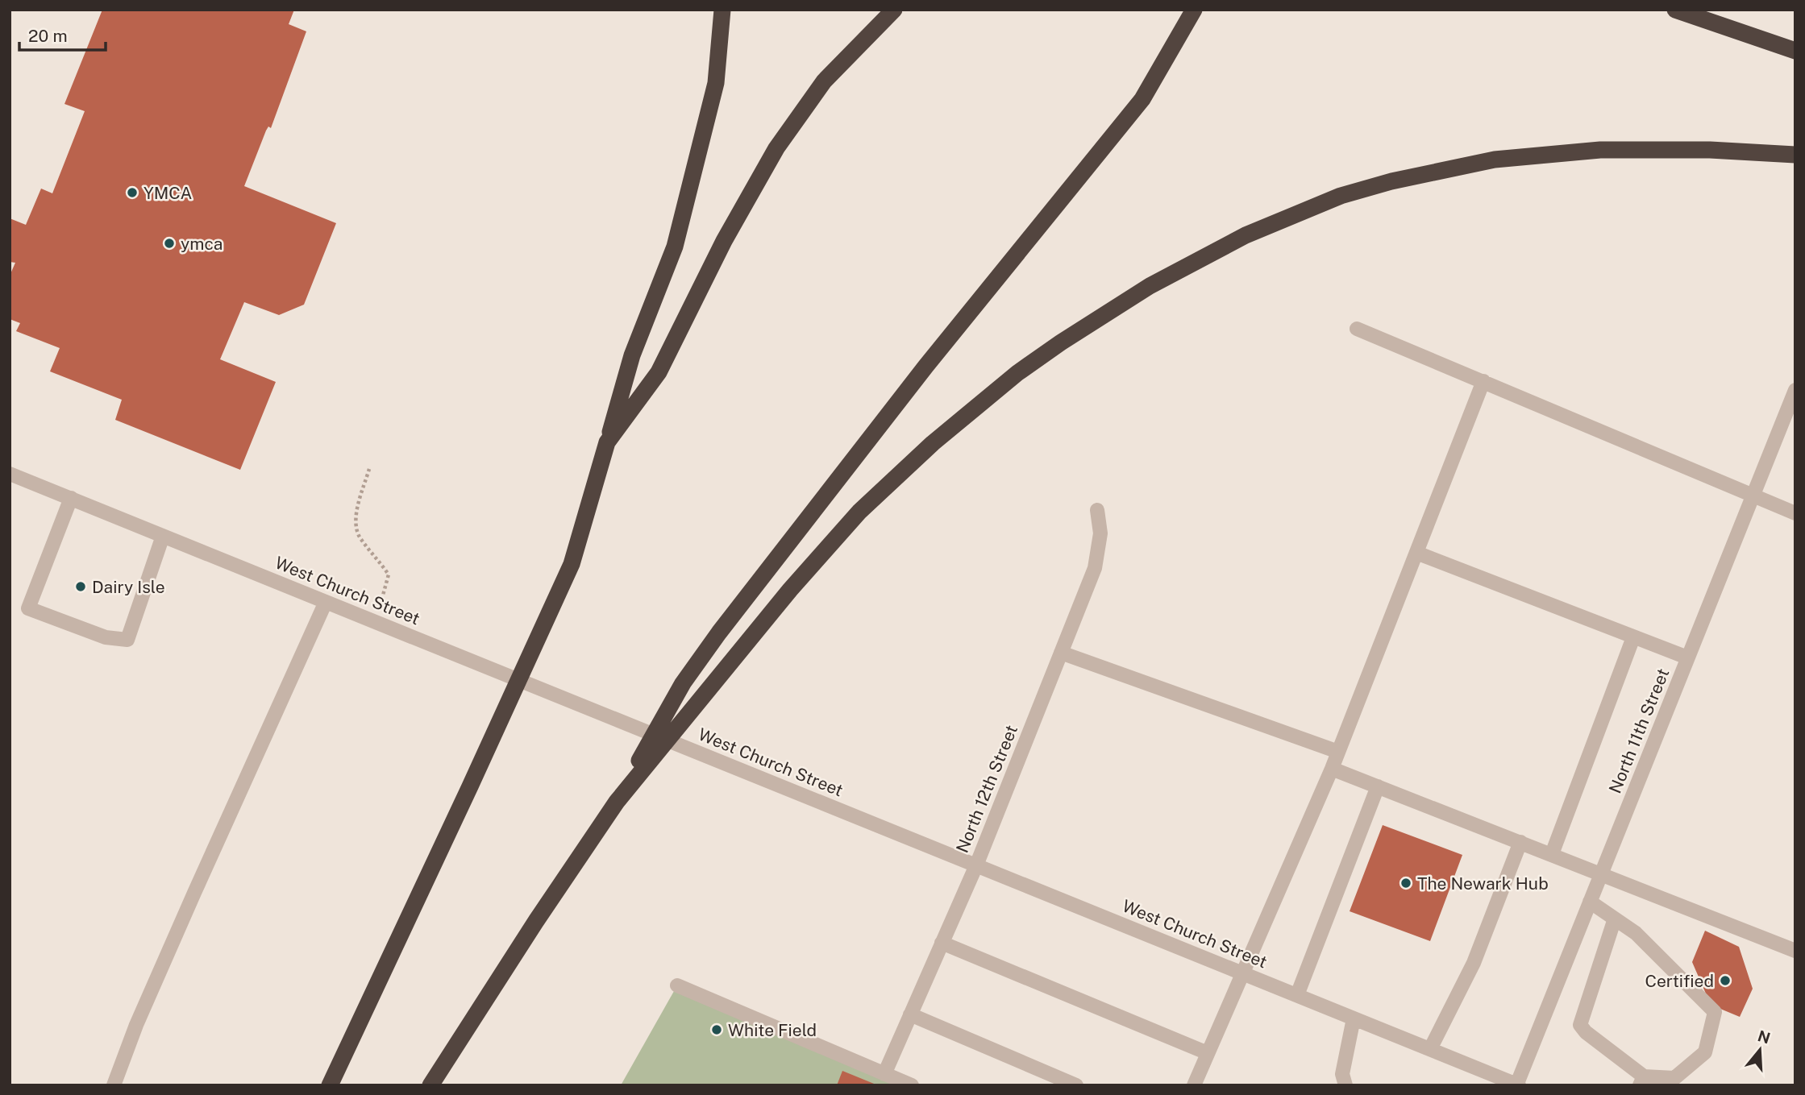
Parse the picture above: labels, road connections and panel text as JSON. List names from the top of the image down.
{
  "streets": {
    "street": ["West Church Street", "North 11th Street", "North 12th Street"]
  },
  "crossings": [
    ["West Church Street", "North 11th Street"],
    ["West Church Street", "North 12th Street"]
  ],
  "places": [
    "YMCA",
    "ymca",
    "Dairy Isle",
    "The Newark Hub",
    "Certified",
    "White Field"
  ],
  "scale_bar": "20 m",
  "north": "top"
}
